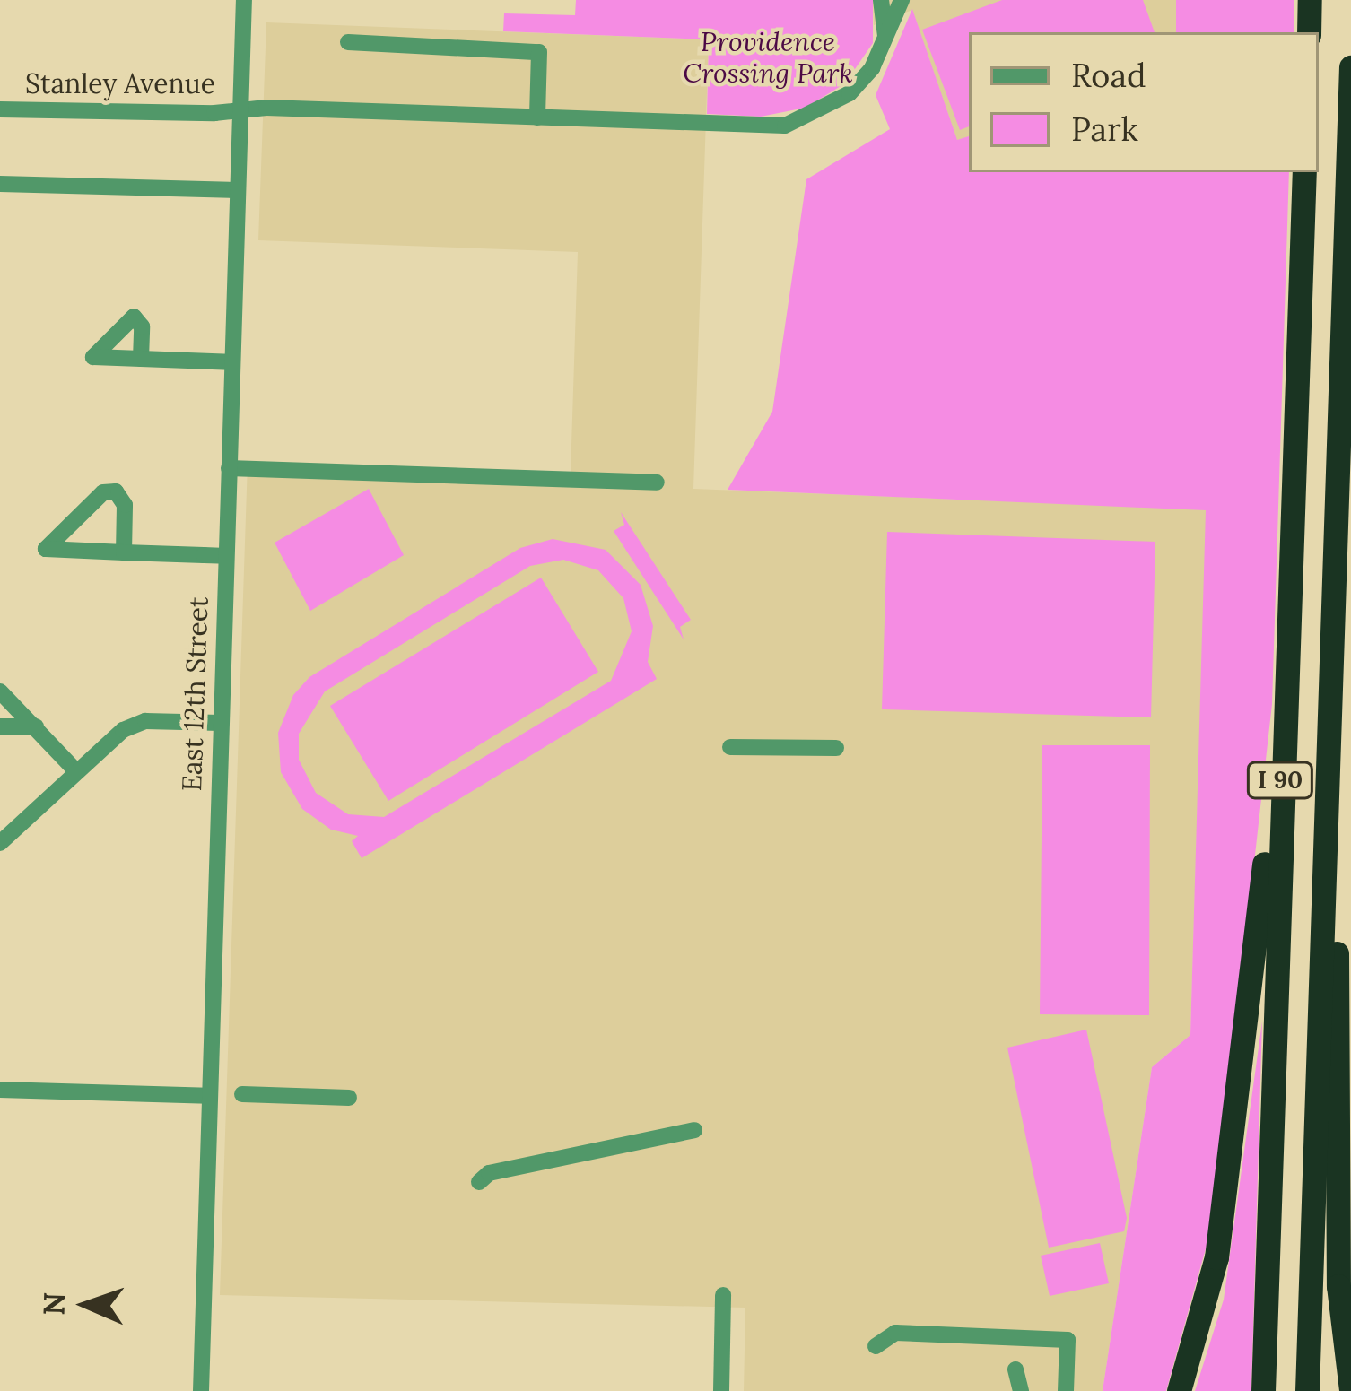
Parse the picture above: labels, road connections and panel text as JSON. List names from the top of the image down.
{
  "streets": {
    "highway": ["I 90"],
    "street": ["Stanley Avenue", "East 12th Street"]
  },
  "crossings": [
    ["Stanley Avenue", "East 12th Street"]
  ],
  "parks": ["Providence Crossing Park"],
  "legend": ["Road", "Park"],
  "north": "left"
}
